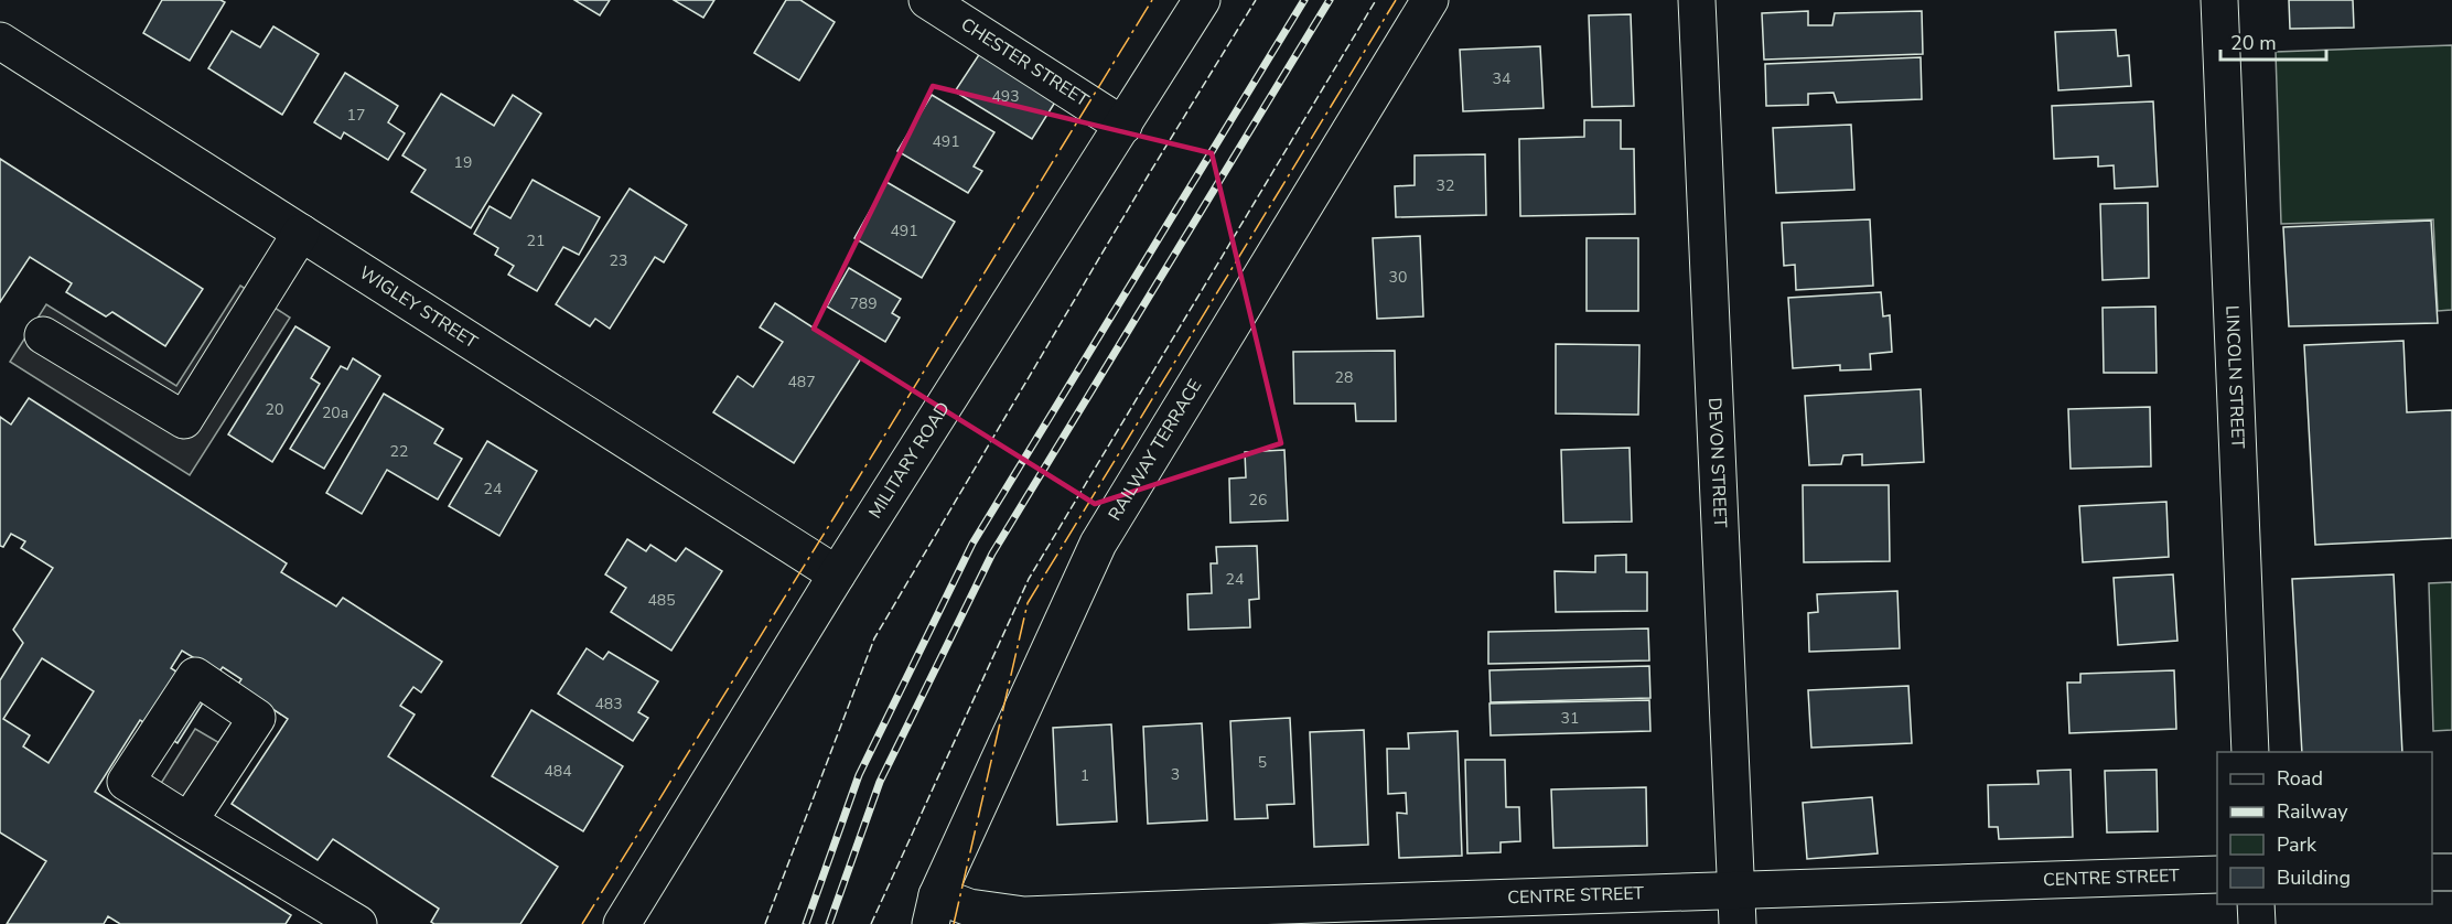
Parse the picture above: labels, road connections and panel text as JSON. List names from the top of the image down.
{
  "streets": {
    "street": [
      "CHESTER STREET",
      "WIGLEY STREET",
      "LINCOLN STREET",
      "RAILWAY TERRACE",
      "MILITARY ROAD",
      "DEVON STREET",
      "CENTRE STREET"
    ]
  },
  "crossings": [
    ["CHESTER STREET", "MILITARY ROAD"],
    ["WIGLEY STREET", "MILITARY ROAD"],
    ["RAILWAY TERRACE", "CENTRE STREET"],
    ["DEVON STREET", "CENTRE STREET"]
  ],
  "house_numbers": [
    "34",
    "493",
    "17",
    "491",
    "19",
    "32",
    "491",
    "21",
    "23",
    "30",
    "789",
    "28",
    "487",
    "20",
    "20a",
    "22",
    "24",
    "26",
    "24",
    "485",
    "483",
    "31",
    "5",
    "484",
    "3",
    "1"
  ],
  "legend": [
    "Road",
    "Railway",
    "Park",
    "Building"
  ],
  "scale_bar": "20 m"
}
